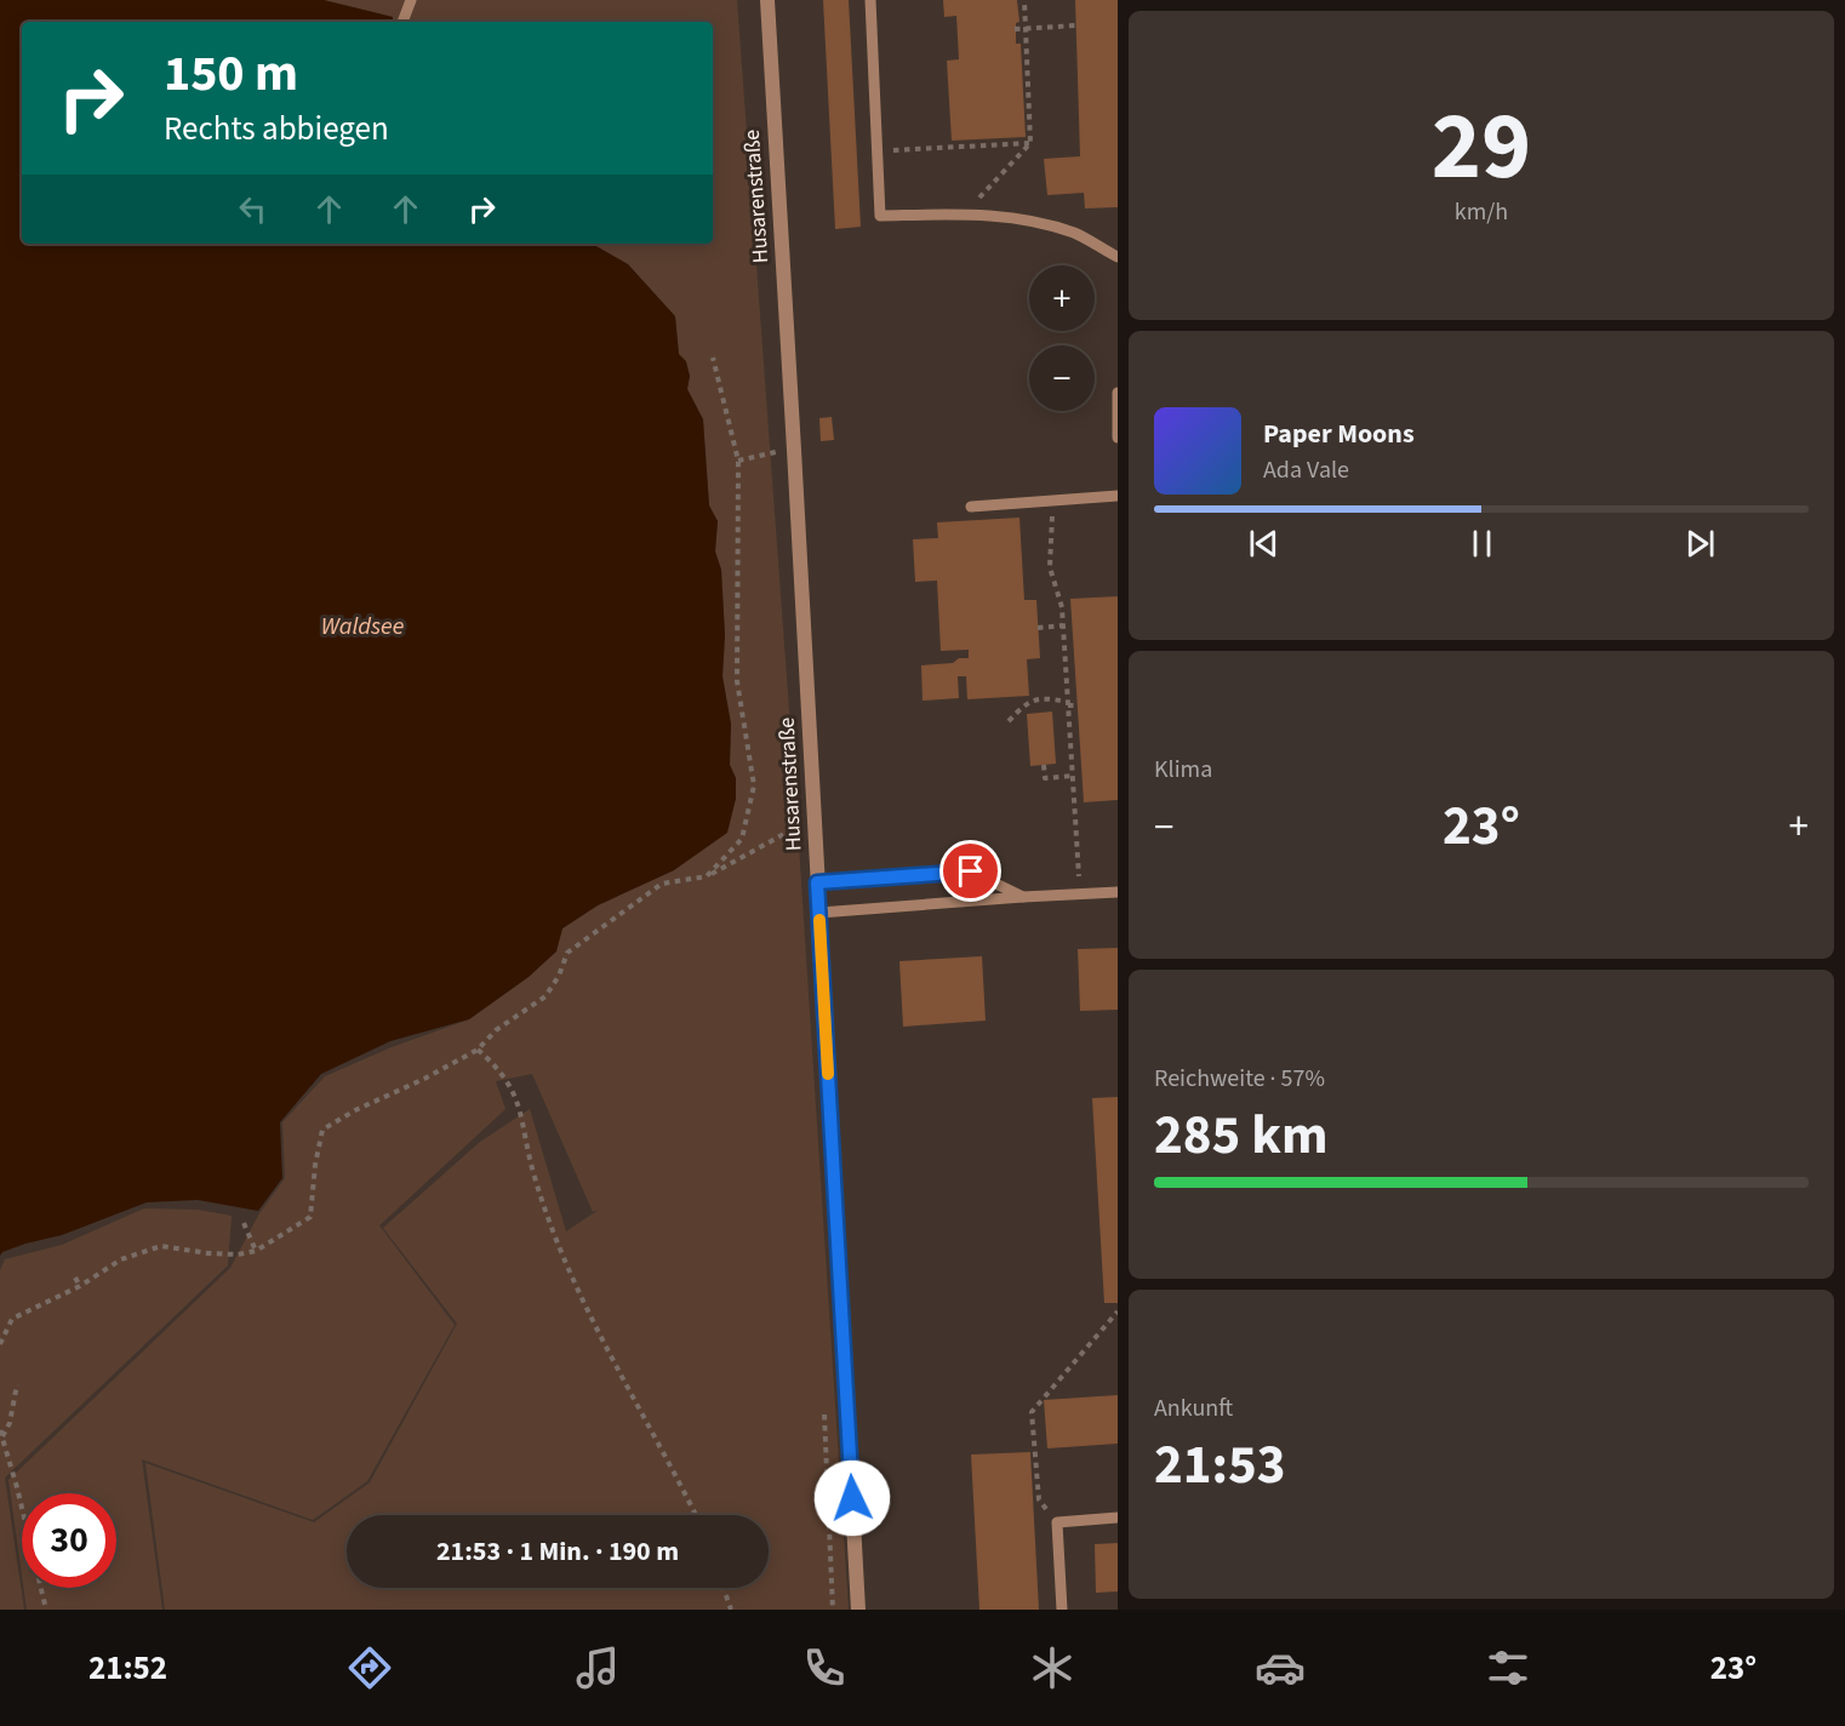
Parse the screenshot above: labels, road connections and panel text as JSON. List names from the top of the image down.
{
  "streets": {
    "street": ["Husarenstraße"]
  },
  "water": ["Waldsee"],
  "page": {
    "tile": [
      ["29", "km/h"],
      "Klima",
      ["Reichweite · 57%", "285 km"],
      ["Ankunft", "21:53"]
    ],
    "turn": ["150 m", "Rechts abbiegen"],
    "map_buttons": ["+", "−"],
    "song": ["Paper Moons", "Ada Vale"],
    "heat": ["−", "23°", "+"],
    "limit": "30",
    "trip": "21:53 · 1 Min. · 190 m",
    "tabs": ["21:52", "23°"]
  }
}
